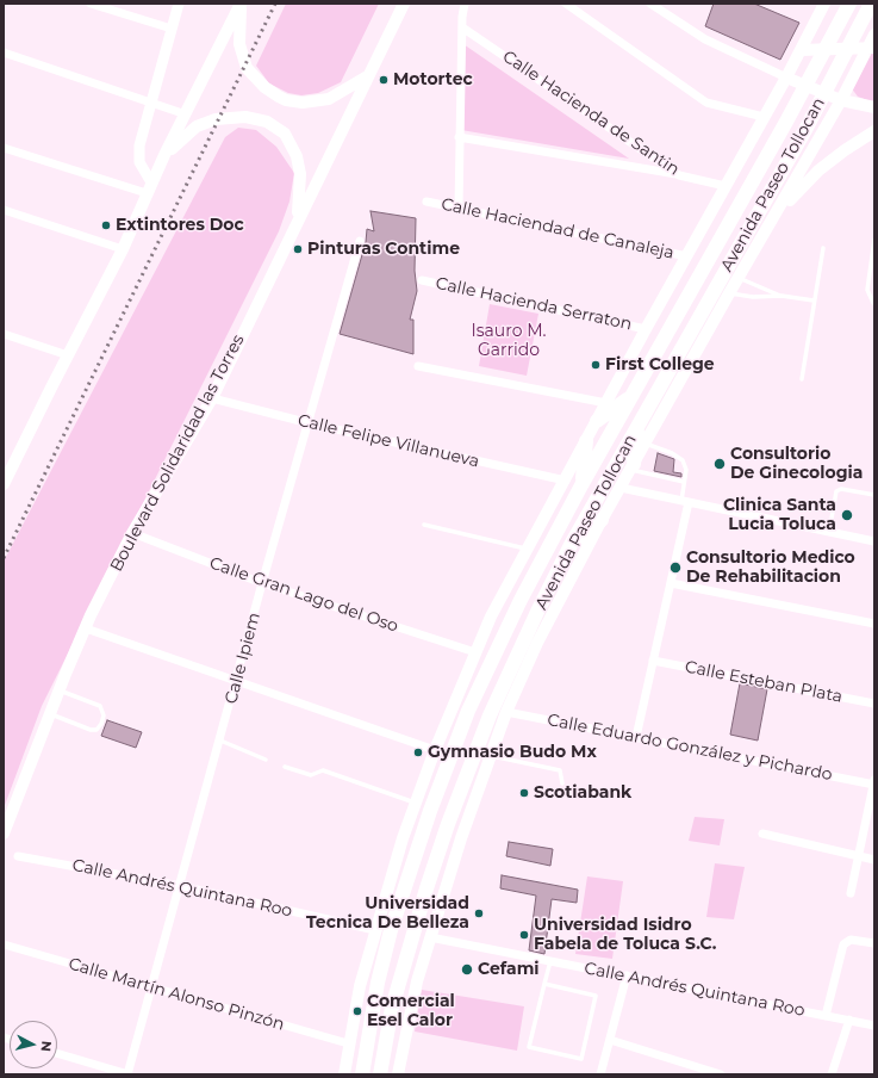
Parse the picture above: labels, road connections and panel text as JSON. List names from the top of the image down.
{
  "streets": {
    "highway": ["Avenida Paseo Tollocan"],
    "main road": ["Boulevard Solidaridad las Torres"],
    "street": [
      "Calle Hacienda de Santin",
      "Calle Haciendad de Canaleja",
      "Calle Hacienda Serraton",
      "Calle Felipe Villanueva",
      "Calle Gran Lago del Oso",
      "Calle Ipiem",
      "Calle Esteban Plata",
      "Calle Eduardo González y Pichardo",
      "Calle Andrés Quintana Roo",
      "Calle Martín Alonso Pinzón"
    ]
  },
  "crossings": [
    ["Avenida Paseo Tollocan", "Calle Eduardo González y Pichardo"],
    ["Avenida Paseo Tollocan", "Calle Andrés Quintana Roo"],
    ["Calle Felipe Villanueva", "Boulevard Solidaridad las Torres"],
    ["Calle Felipe Villanueva", "Calle Ipiem"],
    ["Boulevard Solidaridad las Torres", "Calle Gran Lago del Oso"],
    ["Calle Gran Lago del Oso", "Calle Ipiem"],
    ["Calle Ipiem", "Calle Andrés Quintana Roo"],
    ["Calle Ipiem", "Calle Martín Alonso Pinzón"]
  ],
  "parks": ["Isauro M. Garrido"],
  "places": [
    "Motortec",
    "Extintores Doc",
    "Pinturas Contime",
    "First College",
    "Consultorio De Ginecologia",
    "Clinica Santa Lucia Toluca",
    "Consultorio Medico De Rehabilitacion",
    "Gymnasio Budo Mx",
    "Scotiabank",
    "Universidad Tecnica De Belleza",
    "Universidad Isidro Fabela de Toluca S.C.",
    "Cefami",
    "Comercial Esel Calor"
  ],
  "north": "right"
}
